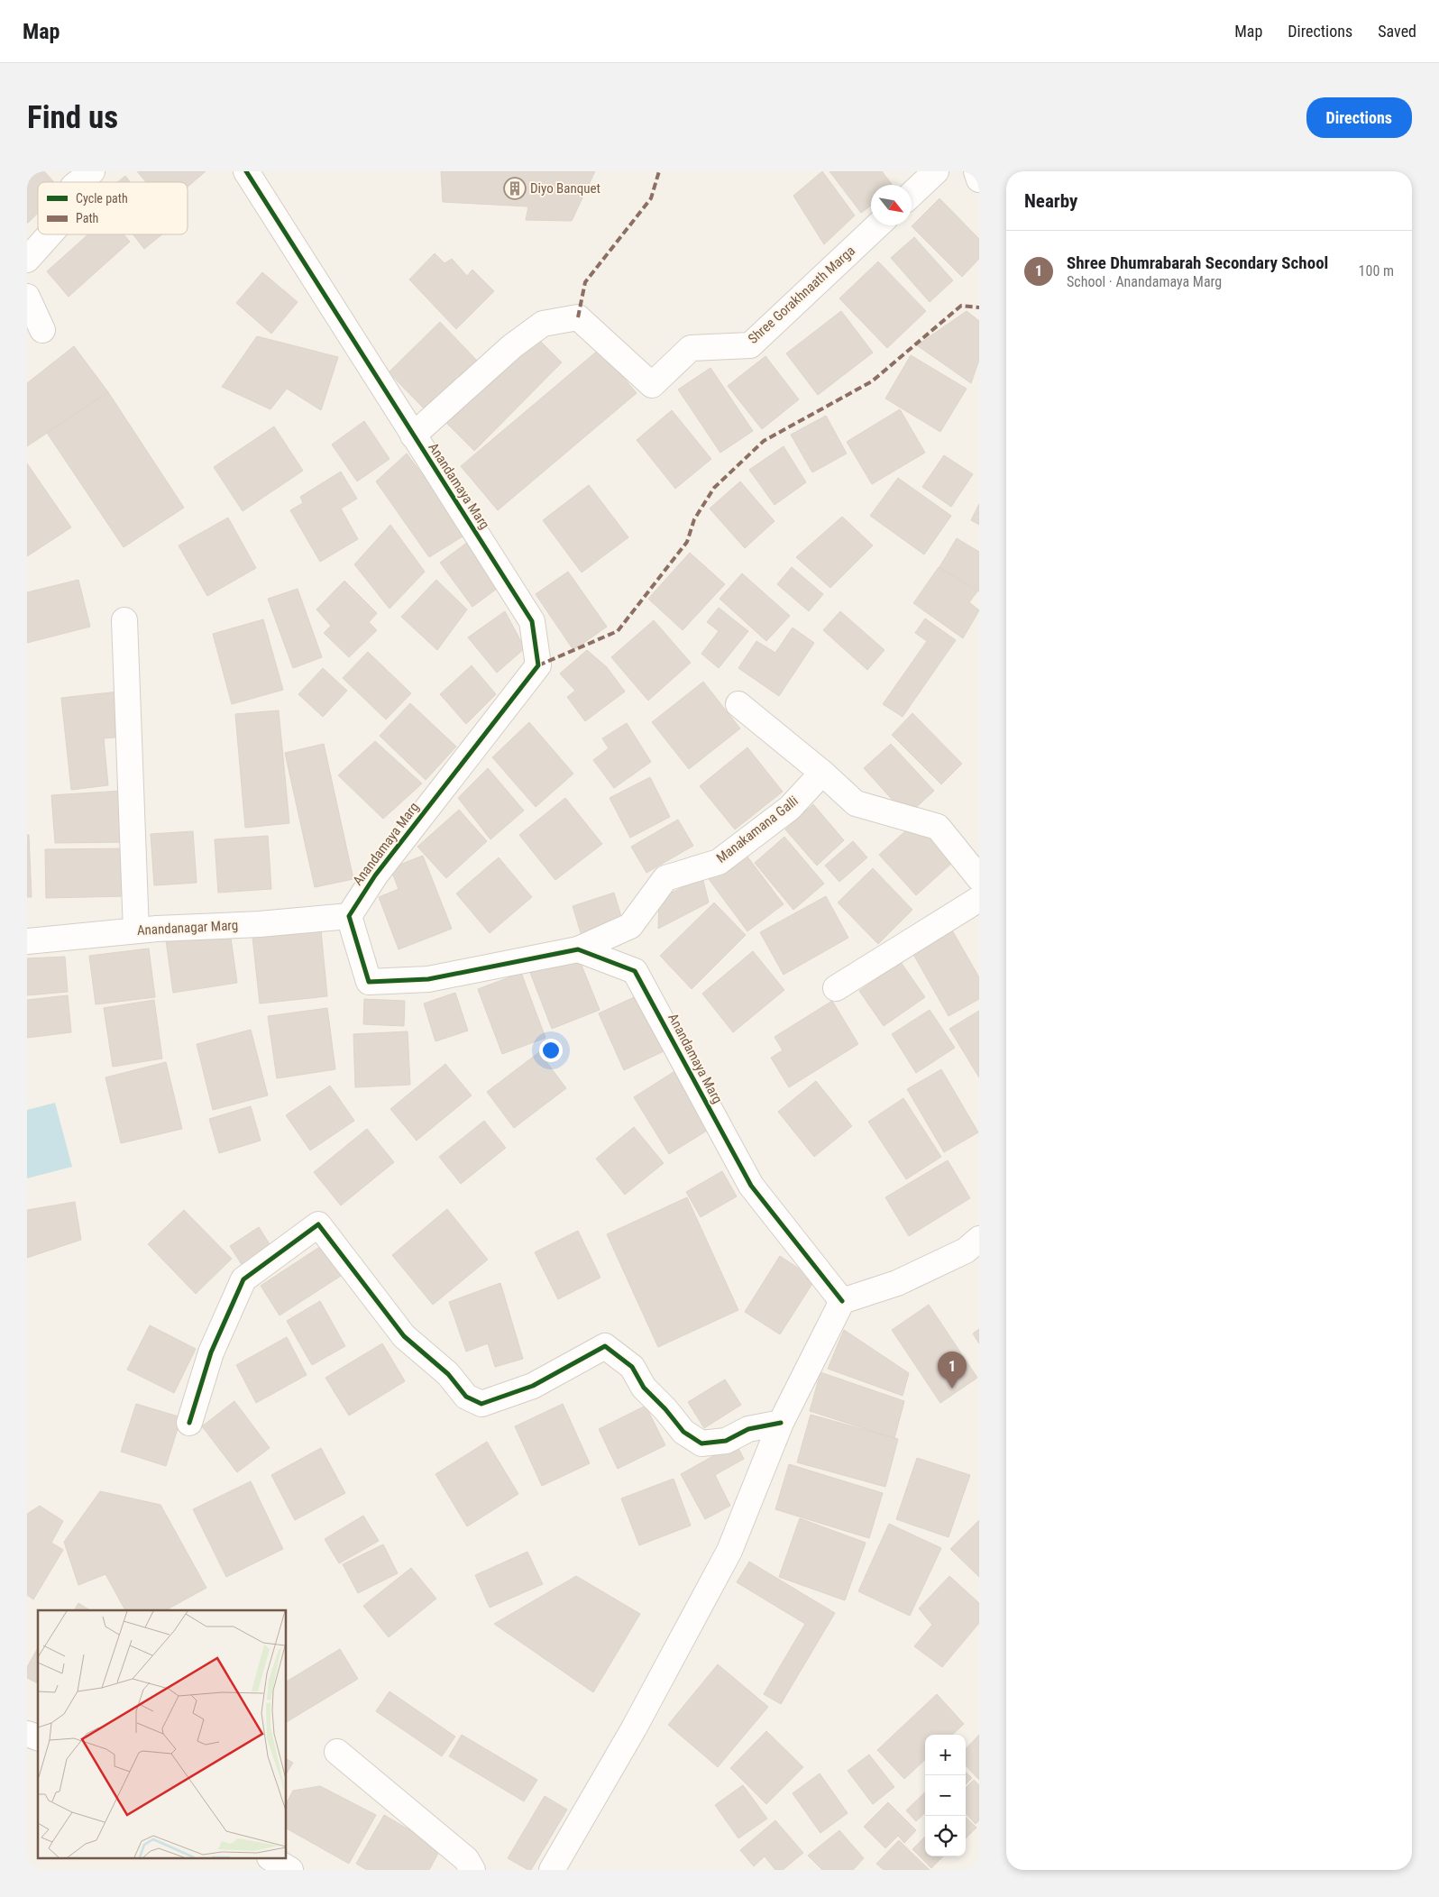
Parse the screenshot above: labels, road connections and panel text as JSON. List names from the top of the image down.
{
  "streets": {
    "street": [
      "Shree Gorakhnaath Marga",
      "Anandamaya Marg",
      "Manakamana Galli",
      "Anandanagar Marg"
    ]
  },
  "crossings": [
    ["Shree Gorakhnaath Marga", "Anandamaya Marg"],
    ["Anandamaya Marg", "Manakamana Galli"],
    ["Anandamaya Marg", "Anandanagar Marg"]
  ],
  "places": {
    "building": ["Diyo Banquet"]
  },
  "legend": ["Cycle path", "Path"],
  "north": "bottom right",
  "page": {
    "header": "Map",
    "nav": ["Map", "Directions", "Saved"],
    "buttons": "Directions",
    "title": "Find us",
    "heading": "Nearby",
    "list": [
      {
        "mark": "1",
        "name": "Shree Dhumrabarah Secondary School",
        "note": "School · Anandamaya Marg",
        "value": "100 m"
      }
    ],
    "pins": "1",
    "map_buttons": ["+", "−"]
  }
}
